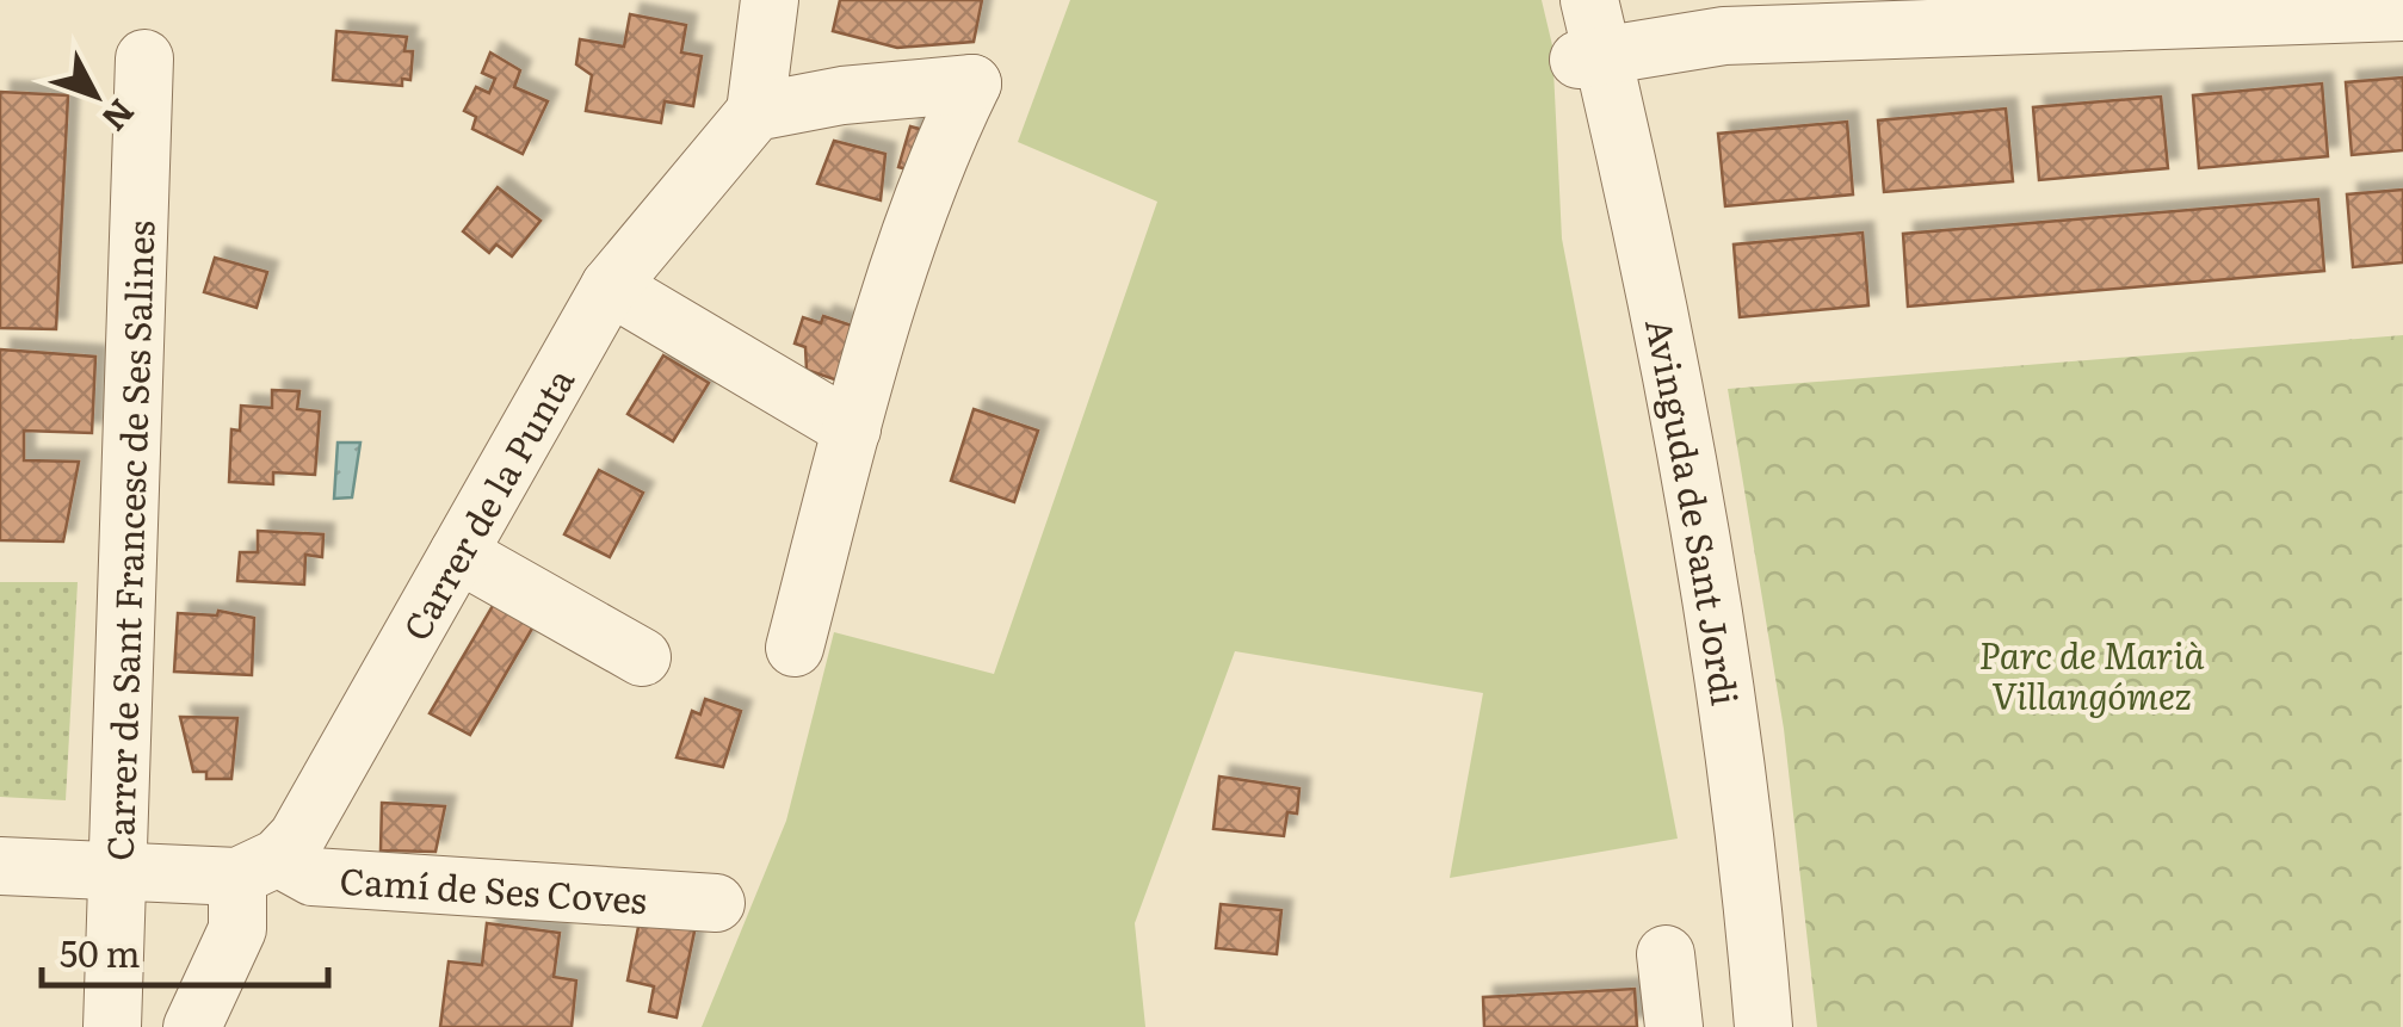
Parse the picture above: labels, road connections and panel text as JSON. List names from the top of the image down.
{
  "streets": {
    "street": [
      "Carrer de la Punta",
      "Avinguda de Sant Jordi",
      "Carrer de Sant Francesc de Ses Salines",
      "Camí de Ses Coves"
    ]
  },
  "crossings": [
    ["Carrer de la Punta", "Camí de Ses Coves"]
  ],
  "parks": ["Parc de Marià Villangómez"],
  "scale_bar": "50 m",
  "north": "bottom right"
}
